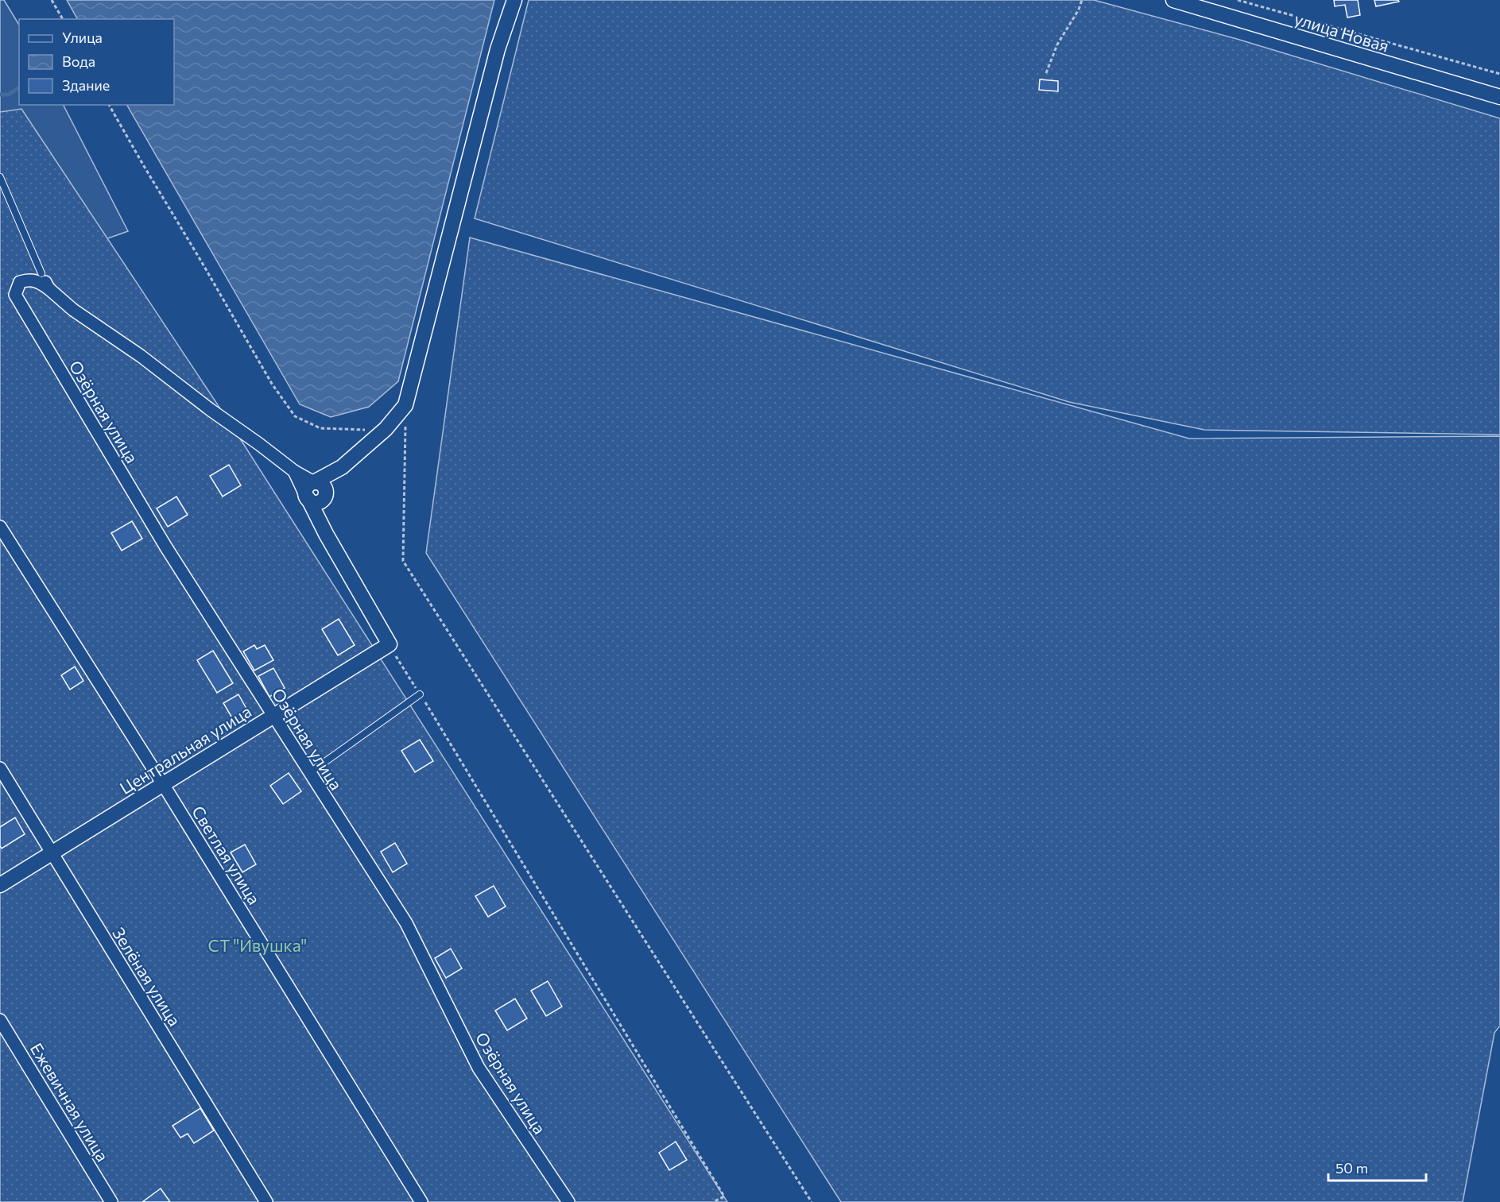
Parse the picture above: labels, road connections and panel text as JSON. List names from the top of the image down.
{
  "streets": {
    "street": [
      "улица Новая",
      "Озёрная улица",
      "Центральная улица",
      "Светлая улица",
      "Зелёная улица",
      "Ежевичная улица"
    ]
  },
  "crossings": [
    ["Озёрная улица", "Центральная улица"],
    ["Центральная улица", "Светлая улица"],
    ["Центральная улица", "Зелёная улица"]
  ],
  "parks": ["СТ \"Ивушка\""],
  "legend": ["Улица", "Вода", "Здание"],
  "scale_bar": "50 m"
}
